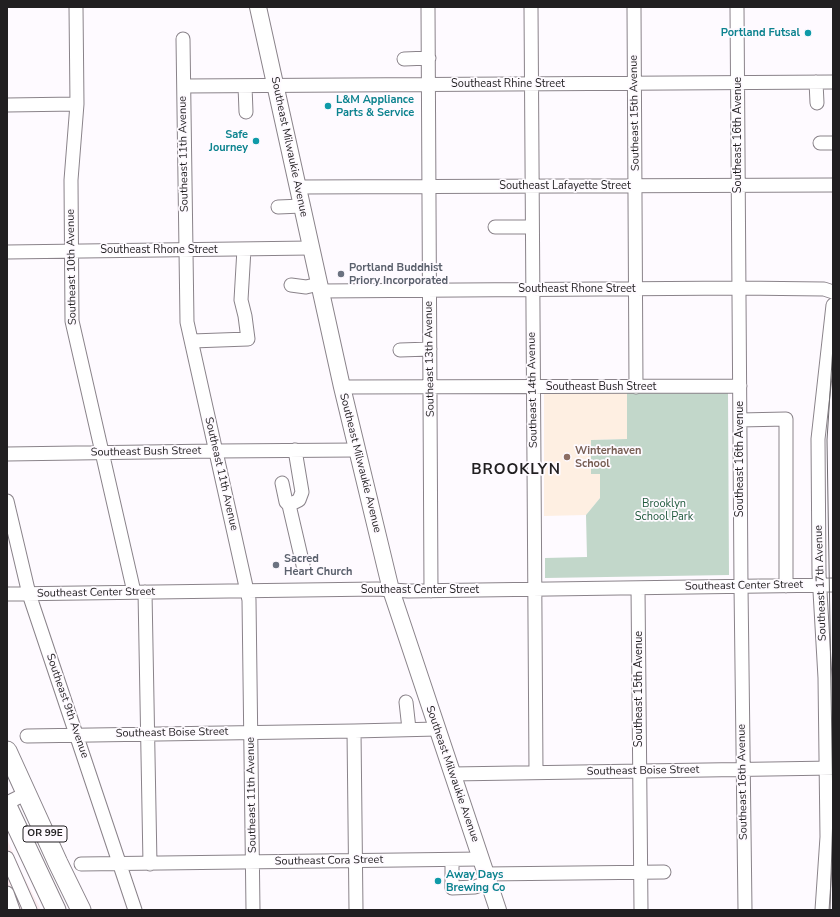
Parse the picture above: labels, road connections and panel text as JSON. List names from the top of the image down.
{
  "streets": {
    "highway": ["OR 99E"],
    "main road": ["Southeast Milwaukie Avenue"],
    "street": [
      "Southeast Rhine Street",
      "Southeast 15th Avenue",
      "Southeast 16th Avenue",
      "Southeast 11th Avenue",
      "Southeast Lafayette Street",
      "Southeast Rhone Street",
      "Southeast 10th Avenue",
      "Southeast 13th Avenue",
      "Southeast Bush Street",
      "Southeast 14th Avenue",
      "Southeast 17th Avenue",
      "Southeast Center Street",
      "Southeast 9th Avenue",
      "Southeast Boise Street",
      "Southeast Cora Street"
    ]
  },
  "crossings": [
    ["Southeast Rhine Street", "Southeast 15th Avenue"],
    ["Southeast Rhine Street", "Southeast 16th Avenue"],
    ["Southeast Rhine Street", "Southeast Milwaukie Avenue"],
    ["Southeast Rhine Street", "Southeast 11th Avenue"],
    ["Southeast Rhine Street", "Southeast 13th Avenue"],
    ["Southeast Rhine Street", "Southeast 14th Avenue"],
    ["Southeast 15th Avenue", "Southeast Lafayette Street"],
    ["Southeast 15th Avenue", "Southeast Rhone Street"],
    ["Southeast 15th Avenue", "Southeast Bush Street"],
    ["Southeast 15th Avenue", "Southeast Center Street"],
    ["Southeast 15th Avenue", "Southeast Boise Street"],
    ["Southeast 15th Avenue", "Southeast Cora Street"],
    ["Southeast 16th Avenue", "Southeast Lafayette Street"],
    ["Southeast 16th Avenue", "Southeast Rhone Street"],
    ["Southeast 16th Avenue", "Southeast Bush Street"],
    ["Southeast 16th Avenue", "Southeast Center Street"],
    ["Southeast 16th Avenue", "Southeast Boise Street"],
    ["Southeast Milwaukie Avenue", "Southeast Lafayette Street"],
    ["Southeast Milwaukie Avenue", "Southeast Rhone Street"],
    ["Southeast Milwaukie Avenue", "Southeast Bush Street"],
    ["Southeast Milwaukie Avenue", "Southeast Center Street"],
    ["Southeast Milwaukie Avenue", "Southeast Boise Street"],
    ["Southeast Milwaukie Avenue", "Southeast Cora Street"],
    ["Southeast 11th Avenue", "Southeast Rhone Street"],
    ["Southeast 11th Avenue", "Southeast Bush Street"],
    ["Southeast 11th Avenue", "Southeast Center Street"],
    ["Southeast 11th Avenue", "Southeast Boise Street"],
    ["Southeast 11th Avenue", "Southeast Cora Street"],
    ["Southeast Lafayette Street", "Southeast 13th Avenue"],
    ["Southeast Lafayette Street", "Southeast 14th Avenue"],
    ["Southeast Rhone Street", "Southeast 10th Avenue"],
    ["Southeast Rhone Street", "Southeast 13th Avenue"],
    ["Southeast Rhone Street", "Southeast 14th Avenue"],
    ["Southeast 10th Avenue", "Southeast Bush Street"],
    ["Southeast 10th Avenue", "Southeast Center Street"],
    ["Southeast 10th Avenue", "Southeast Boise Street"],
    ["Southeast 10th Avenue", "Southeast Cora Street"],
    ["Southeast 13th Avenue", "Southeast Bush Street"],
    ["Southeast 13th Avenue", "Southeast Center Street"],
    ["Southeast Bush Street", "Southeast 14th Avenue"],
    ["Southeast 14th Avenue", "Southeast Center Street"],
    ["Southeast 14th Avenue", "Southeast Boise Street"],
    ["Southeast 17th Avenue", "Southeast Center Street"],
    ["Southeast 17th Avenue", "Southeast Boise Street"],
    ["Southeast Center Street", "Southeast 9th Avenue"],
    ["Southeast 9th Avenue", "Southeast Boise Street"],
    ["Southeast 9th Avenue", "Southeast Cora Street"]
  ],
  "districts": ["BROOKLYN"],
  "parks": ["Brooklyn School Park"],
  "places": [
    "Portland Futsal",
    "L&M Appliance Parts & Service",
    "Safe Journey",
    "Portland Buddhist Priory Incorporated",
    "Winterhaven School",
    "Sacred Heart Church",
    "Away Days Brewing Co"
  ]
}
